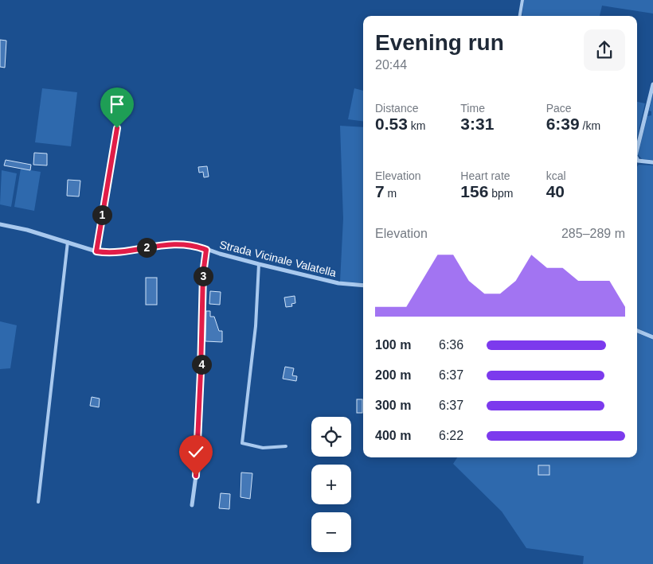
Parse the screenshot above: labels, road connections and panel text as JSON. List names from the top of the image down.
{
  "streets": {
    "street": ["Strada Vicinale Valatella"]
  },
  "page": {
    "heading": ["Evening run", "20:44"],
    "stats": [
      ["Distance", "0.53 km"],
      ["Time", "3:31"],
      ["Pace", "6:39 /km"],
      ["Elevation", "7 m"],
      ["Heart rate", "156 bpm"],
      ["kcal", "40"]
    ],
    "pins": [
      "1",
      "2",
      "3",
      "4"
    ],
    "chart": ["Elevation", "285–289 m"],
    "list": [
      {
        "name": "100 m",
        "note": "6:36"
      },
      {
        "name": "200 m",
        "note": "6:37"
      },
      {
        "name": "300 m",
        "note": "6:37"
      },
      {
        "name": "400 m",
        "note": "6:22"
      }
    ],
    "map_buttons": ["+", "−"]
  }
}
